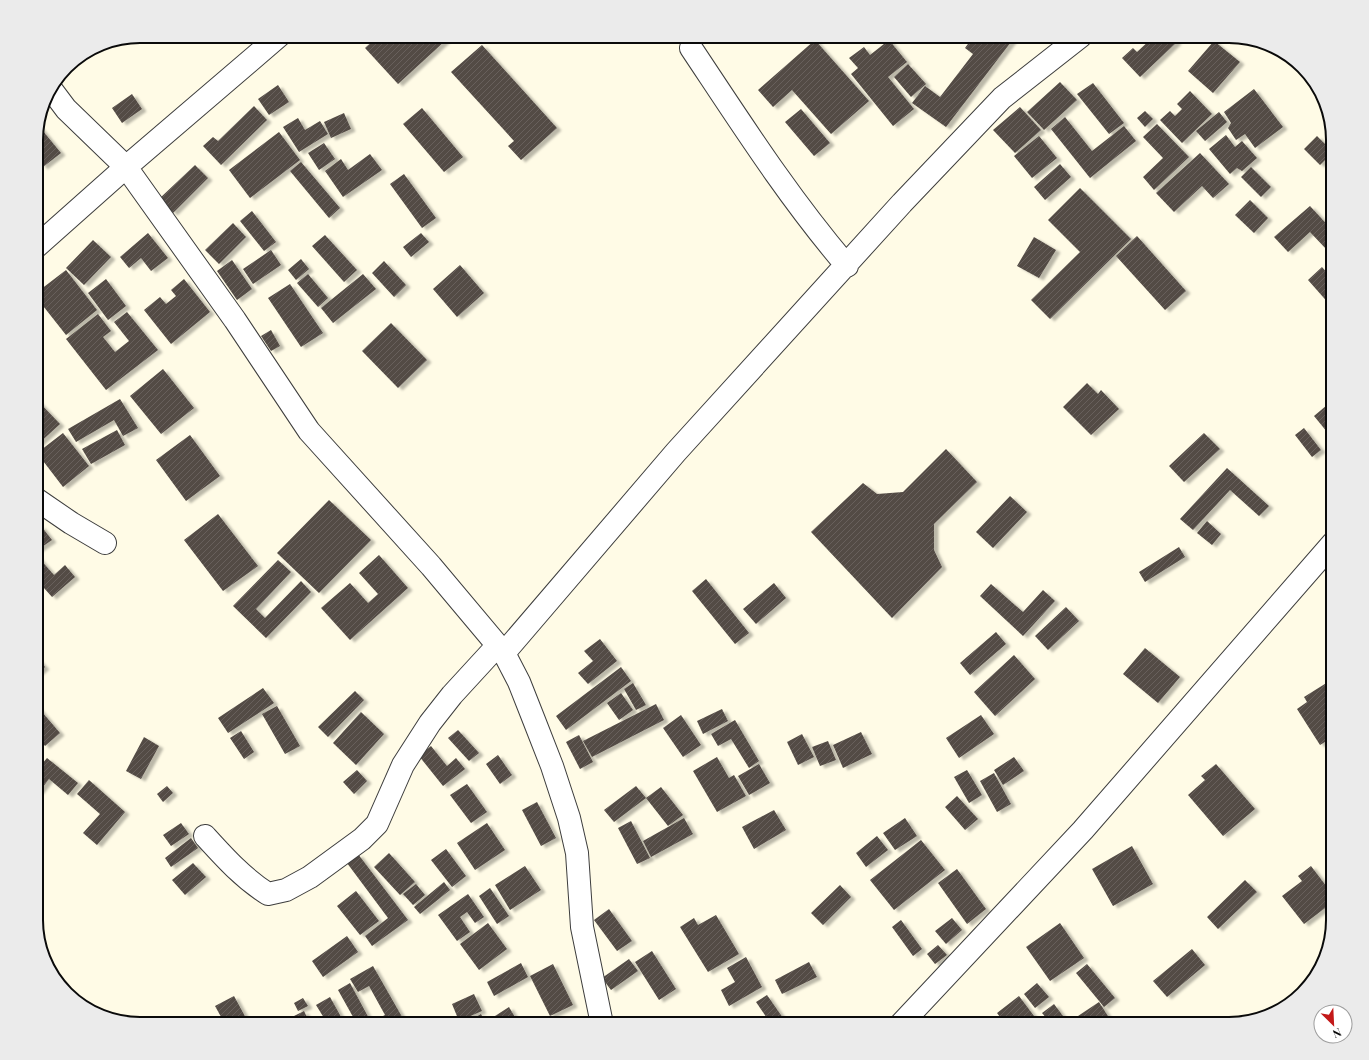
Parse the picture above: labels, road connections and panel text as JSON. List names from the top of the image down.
{
  "north": "bottom right"
}
